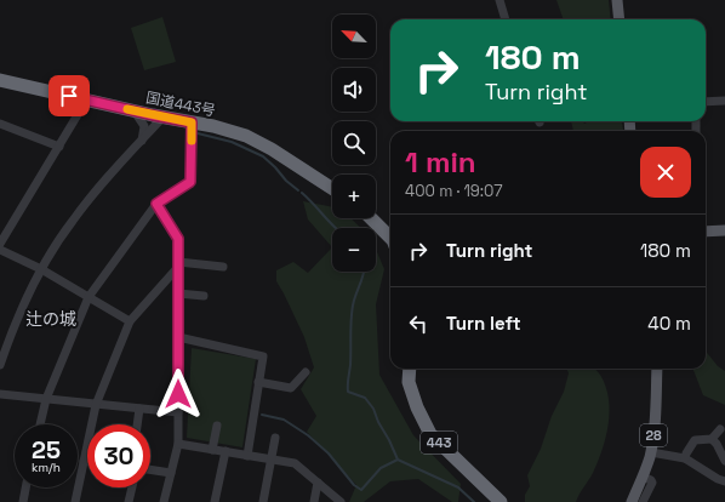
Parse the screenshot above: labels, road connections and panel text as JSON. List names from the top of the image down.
{
  "streets": {
    "highway": ["国道443号", "443"],
    "main road": ["28"]
  },
  "districts": ["辻の城"],
  "north": "top left",
  "page": {
    "map_buttons": ["+", "−"],
    "turn": ["180 m", "Turn right"],
    "heading": ["1 min", "400 m · 19:07"],
    "list": [
      {
        "name": "Turn right",
        "value": "180 m"
      },
      {
        "name": "Turn left",
        "value": "40 m"
      }
    ],
    "speed": "25 km/h",
    "limit": "30"
  }
}
